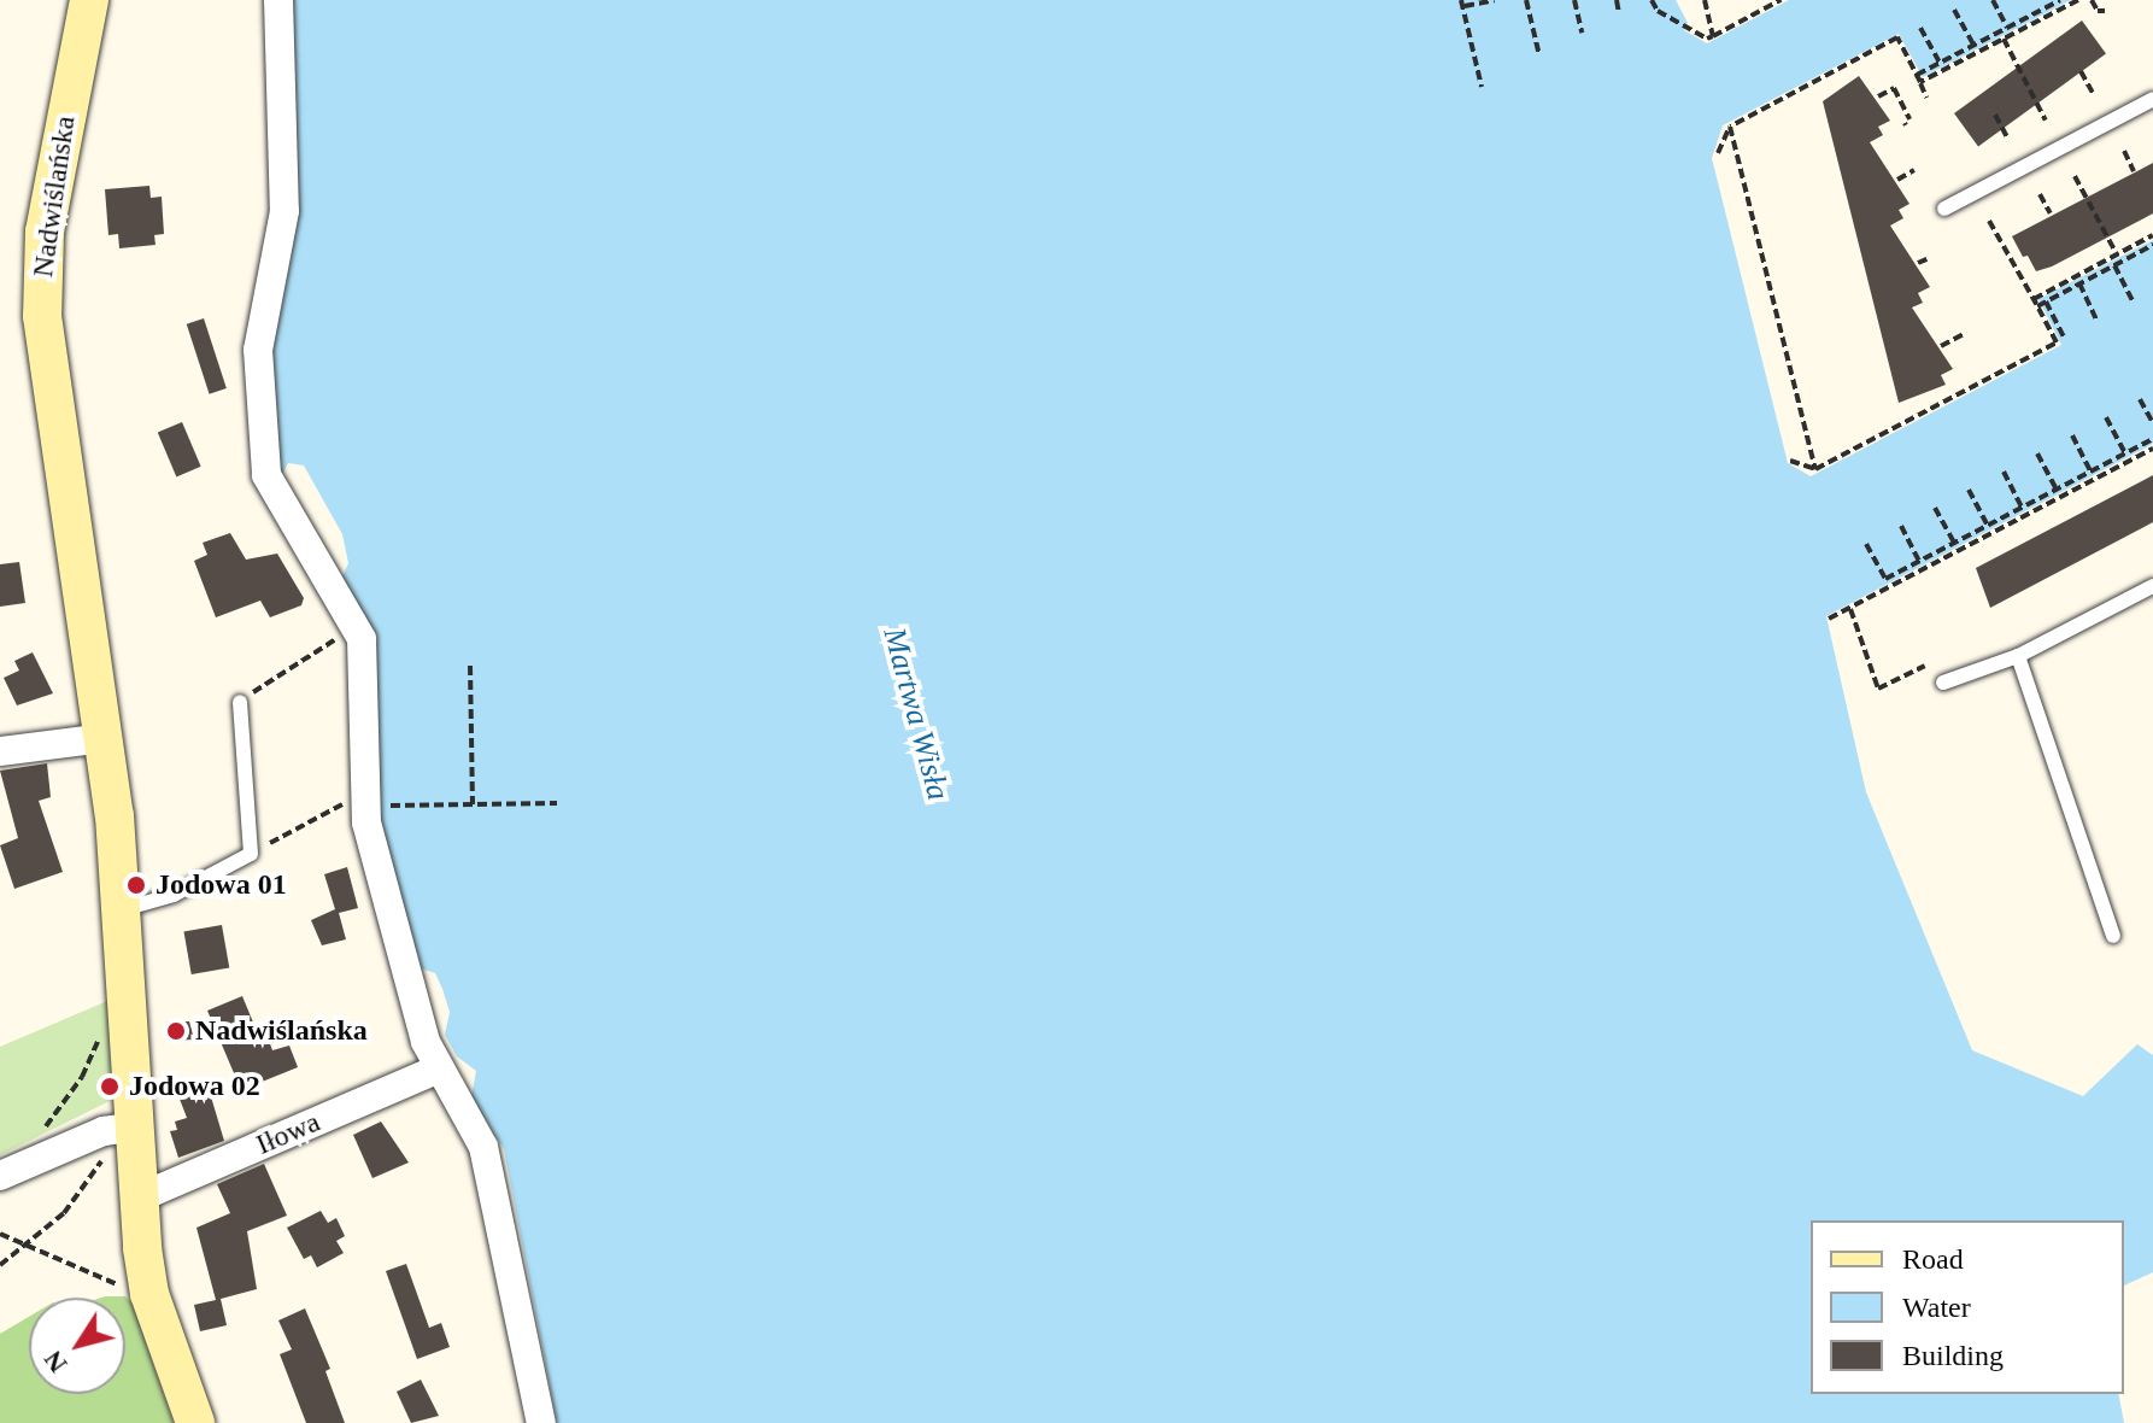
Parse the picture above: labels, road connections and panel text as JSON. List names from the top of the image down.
{
  "streets": {
    "street": ["Nadwiślańska", "Iłowa"]
  },
  "crossings": [
    ["Nadwiślańska", "Iłowa"]
  ],
  "water": ["Martwa Wisła"],
  "places": ["Jodowa 01", "Nadwiślańska", "Jodowa 02"],
  "legend": ["Road", "Water", "Building"],
  "north": "bottom left"
}
